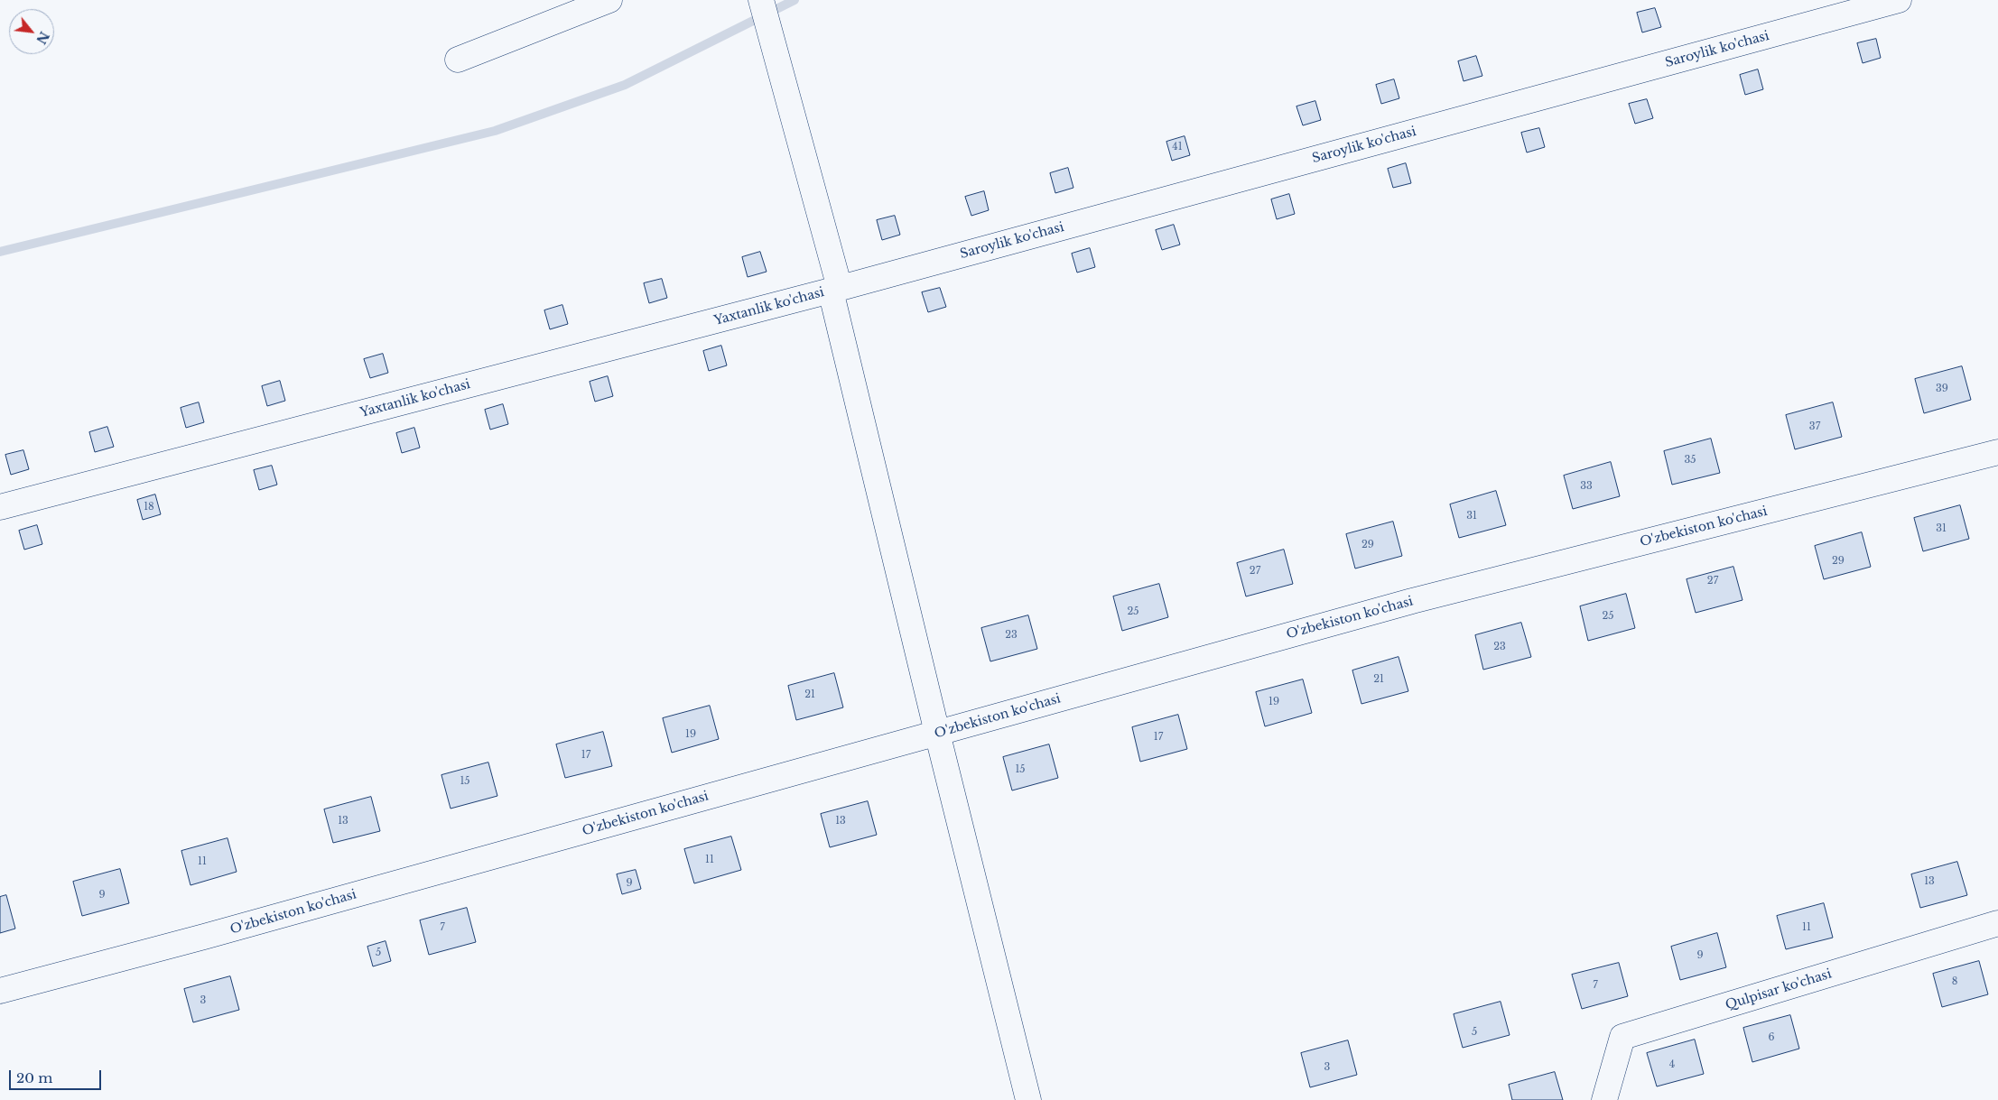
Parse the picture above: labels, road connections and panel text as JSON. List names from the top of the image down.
{
  "streets": {
    "street": [
      "Saroylik ko'chasi",
      "Yaxtanlik ko'chasi",
      "O'zbekiston ko'chasi",
      "Qulpisar ko'chasi"
    ]
  },
  "crossings": [
    ["Saroylik ko'chasi", "Yaxtanlik ko'chasi"]
  ],
  "house_numbers": [
    "41",
    "39",
    "37",
    "35",
    "33",
    "18",
    "31",
    "31",
    "29",
    "29",
    "27",
    "27",
    "25",
    "25",
    "23",
    "23",
    "21",
    "21",
    "19",
    "19",
    "17",
    "17",
    "15",
    "15",
    "13",
    "13",
    "11",
    "11",
    "13",
    "9",
    "9",
    "7",
    "11",
    "5",
    "9",
    "8",
    "7",
    "3",
    "5",
    "6",
    "4",
    "3"
  ],
  "scale_bar": "20 m",
  "north": "bottom right"
}
